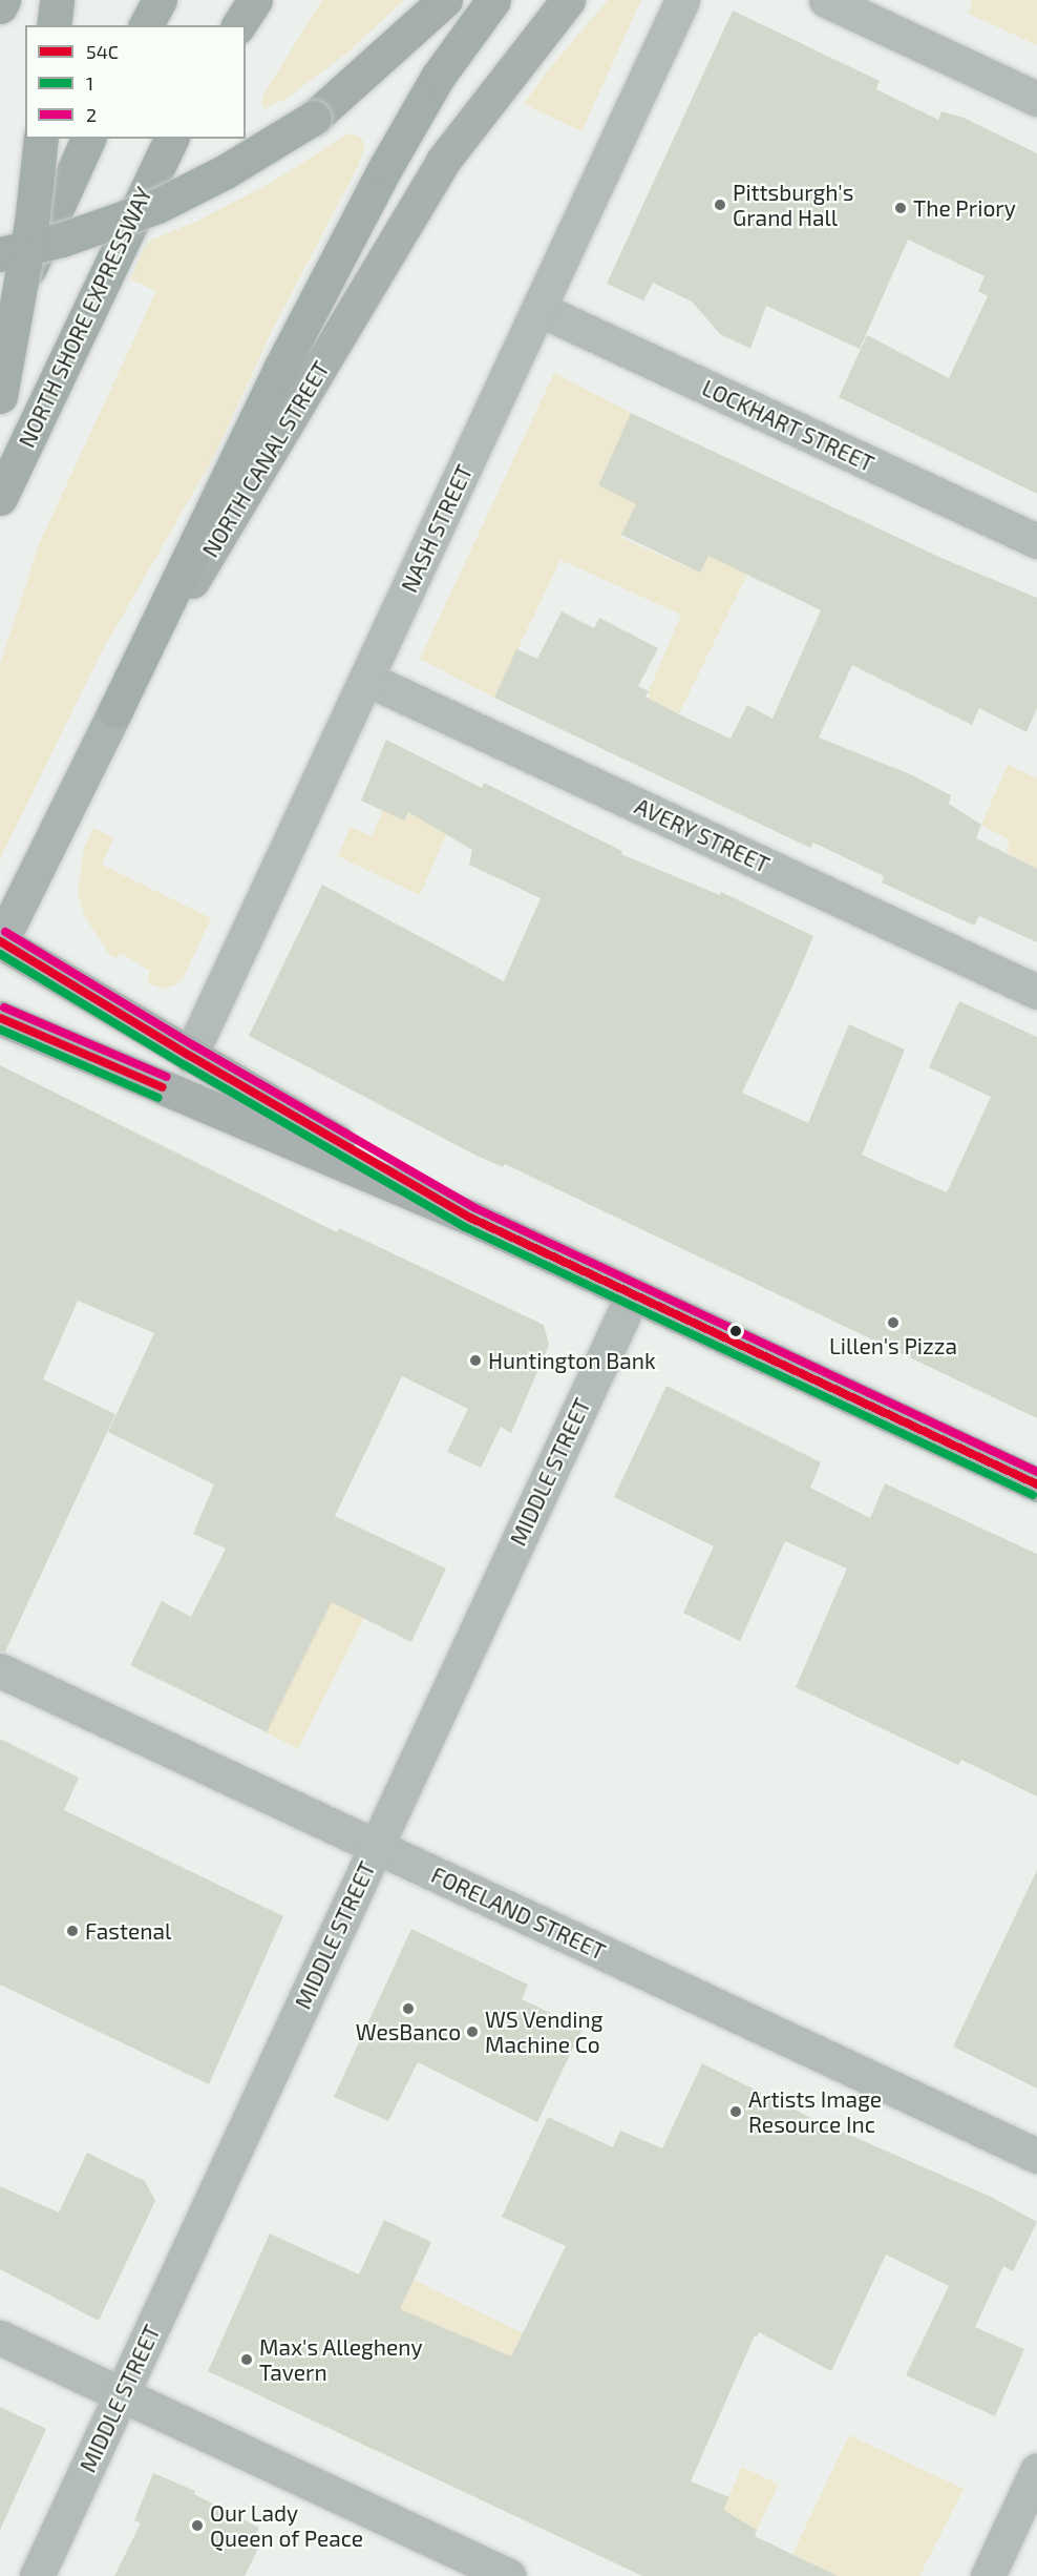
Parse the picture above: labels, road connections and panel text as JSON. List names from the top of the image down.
{
  "streets": {
    "highway": ["NORTH SHORE EXPRESSWAY"],
    "main road": ["NORTH CANAL STREET"],
    "street": [
      "LOCKHART STREET",
      "NASH STREET",
      "AVERY STREET",
      "MIDDLE STREET",
      "FORELAND STREET"
    ]
  },
  "crossings": [
    ["LOCKHART STREET", "NASH STREET"],
    ["NASH STREET", "AVERY STREET"],
    ["MIDDLE STREET", "FORELAND STREET"]
  ],
  "places": [
    "Pittsburgh's Grand Hall",
    "The Priory",
    "Lillen's Pizza",
    "Huntington Bank",
    "Fastenal",
    "WesBanco",
    "WS Vending Machine Co",
    "Artists Image Resource Inc",
    "Max's Allegheny Tavern",
    "Our Lady Queen of Peace"
  ],
  "lines": ["transit line 2", "transit line 54C", "transit line 1"],
  "legend": ["54C", "1", "2"]
}
